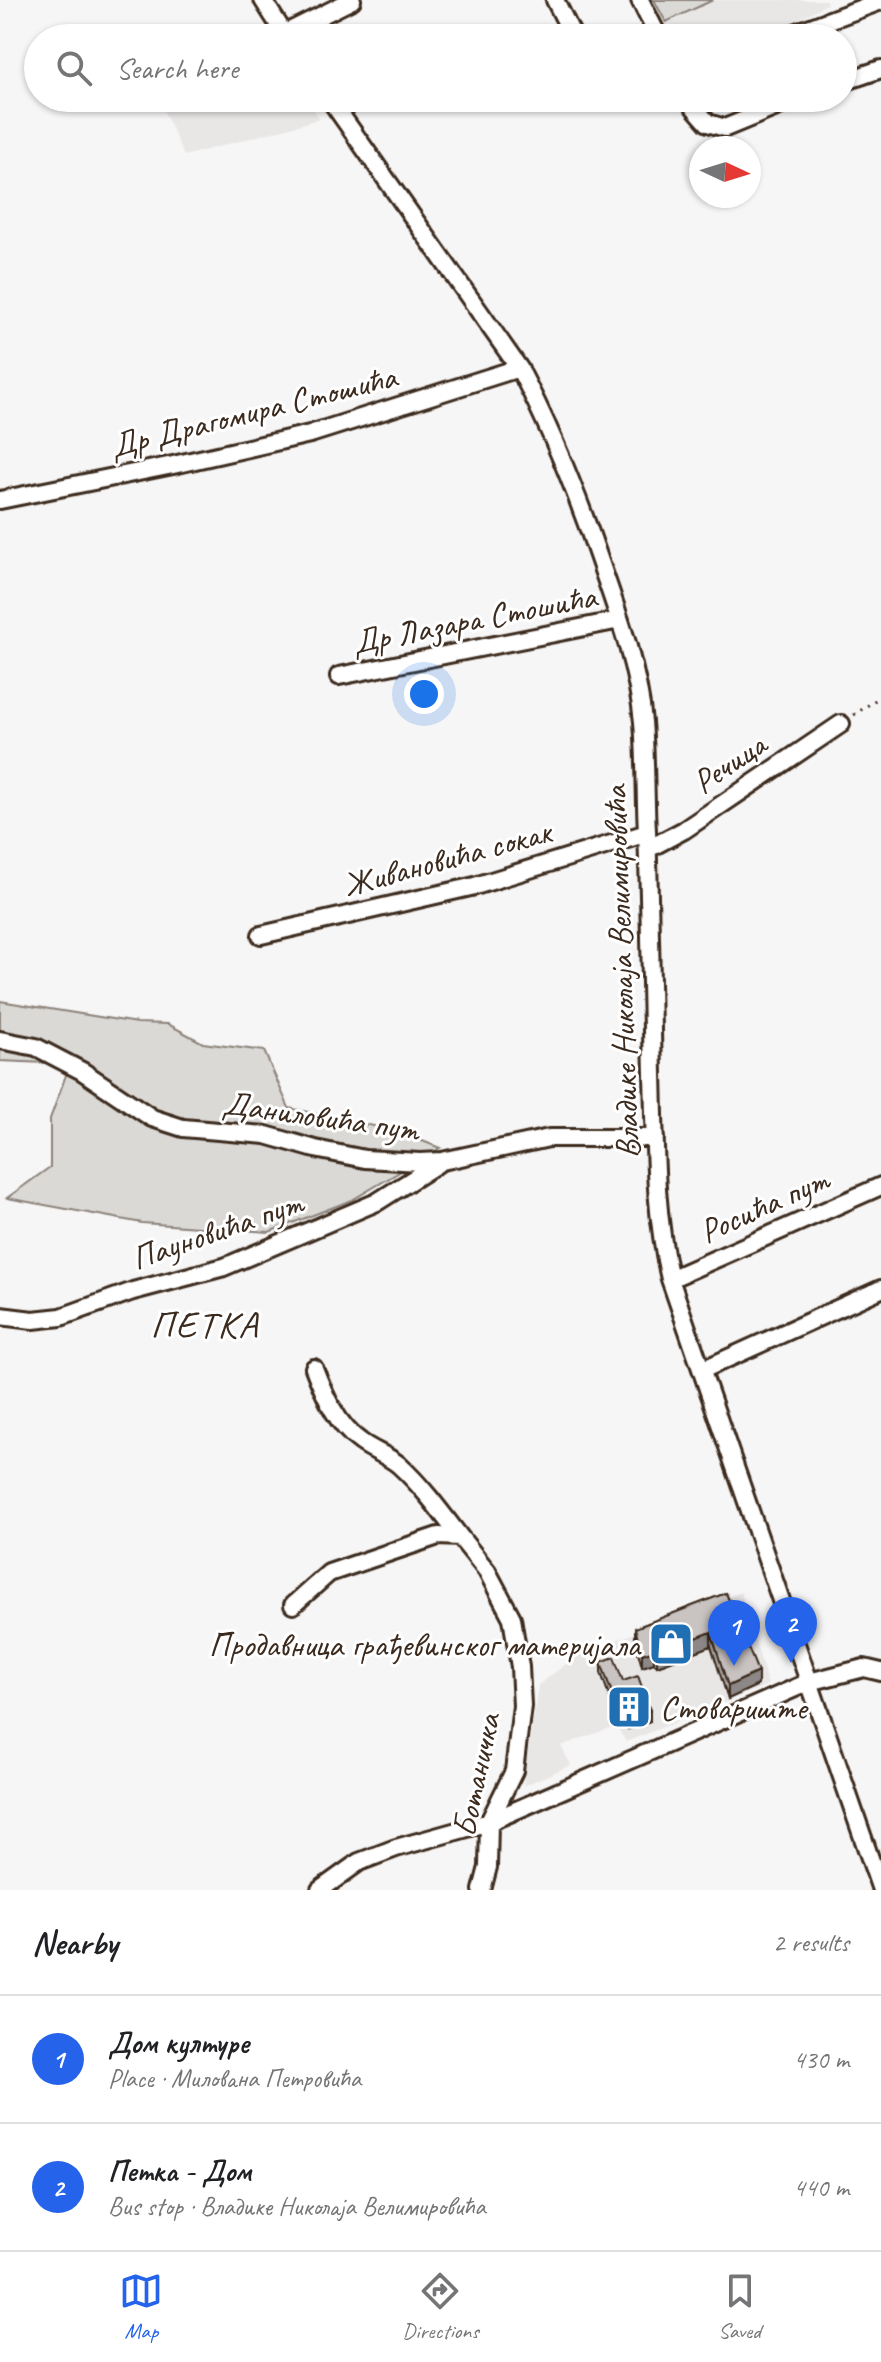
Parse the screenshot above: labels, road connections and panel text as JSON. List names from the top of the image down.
{
  "streets": {
    "street": [
      "Др Драгомира Стошића",
      "Др Лазара Стошића",
      "Речица",
      "Живановића сокак",
      "Владике Николаја Велимировића",
      "Даниловића пут",
      "Росића пут",
      "Пауновића пут",
      "Ботаничка"
    ]
  },
  "crossings": [
    ["Др Драгомира Стошића", "Владике Николаја Велимировића"],
    ["Др Лазара Стошића", "Владике Николаја Велимировића"],
    ["Речица", "Живановића сокак"],
    ["Речица", "Владике Николаја Велимировића"],
    ["Живановића сокак", "Владике Николаја Велимировића"],
    ["Владике Николаја Велимировића", "Даниловића пут"],
    ["Владике Николаја Велимировића", "Росића пут"],
    ["Даниловића пут", "Пауновића пут"]
  ],
  "districts": ["ПЕТКА"],
  "places": {
    "shop": ["Продавница грађевинског материјала"],
    "building": ["Стовариште"]
  },
  "north": "right",
  "page": {
    "search": "Search here",
    "pins": ["2", "1"],
    "heading": ["Nearby", "2 results"],
    "list": [
      {
        "mark": "1",
        "name": "Дом културе",
        "note": "Place · Милована Петровића",
        "value": "430 m"
      },
      {
        "mark": "2",
        "name": "Петка - Дом",
        "note": "Bus stop · Владике Николаја Велимировића",
        "value": "440 m"
      }
    ],
    "nav": ["Map", "Directions", "Saved"]
  }
}
